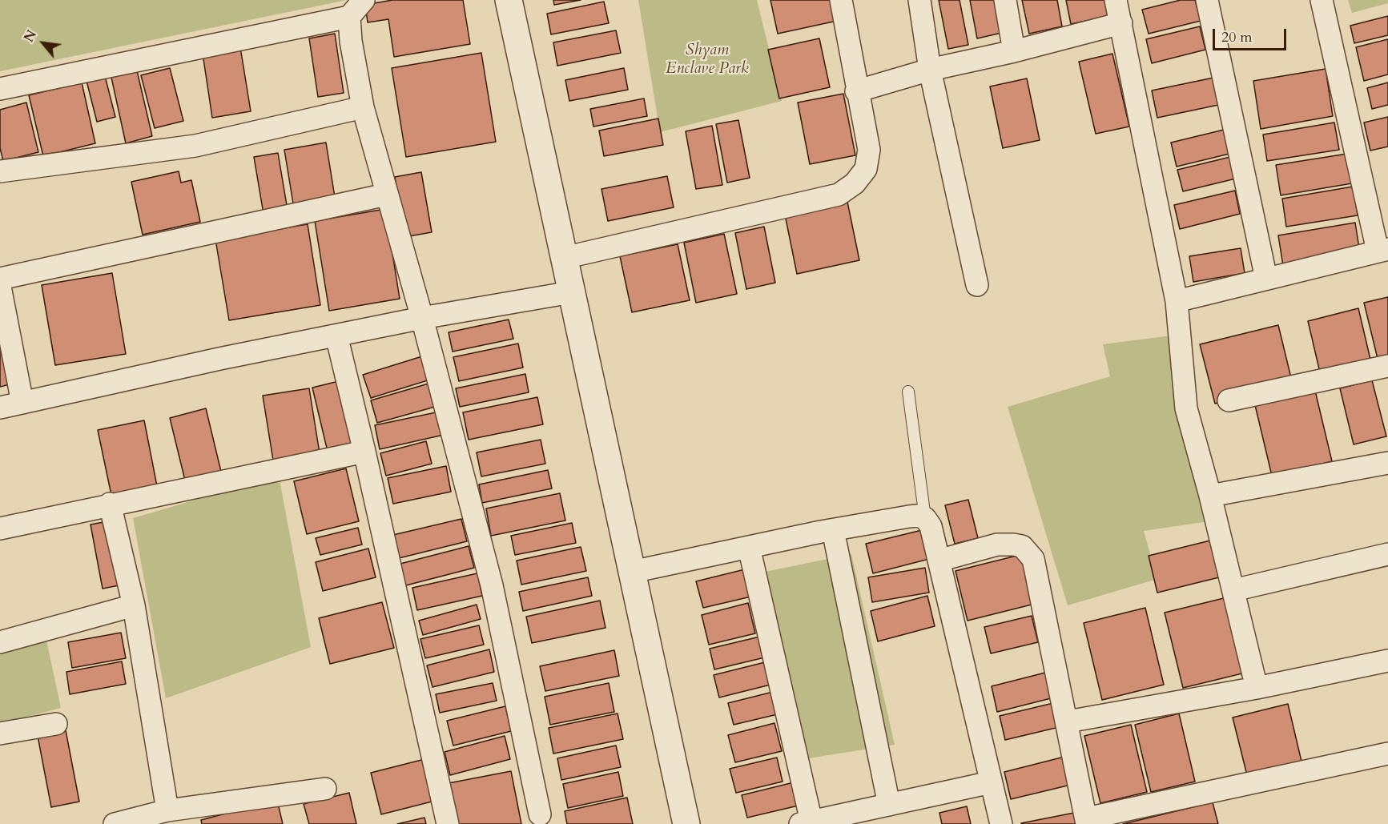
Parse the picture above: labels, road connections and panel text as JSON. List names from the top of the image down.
{
  "parks": ["Shyam Enclave Park"],
  "scale_bar": "20 m",
  "north": "top left"
}
